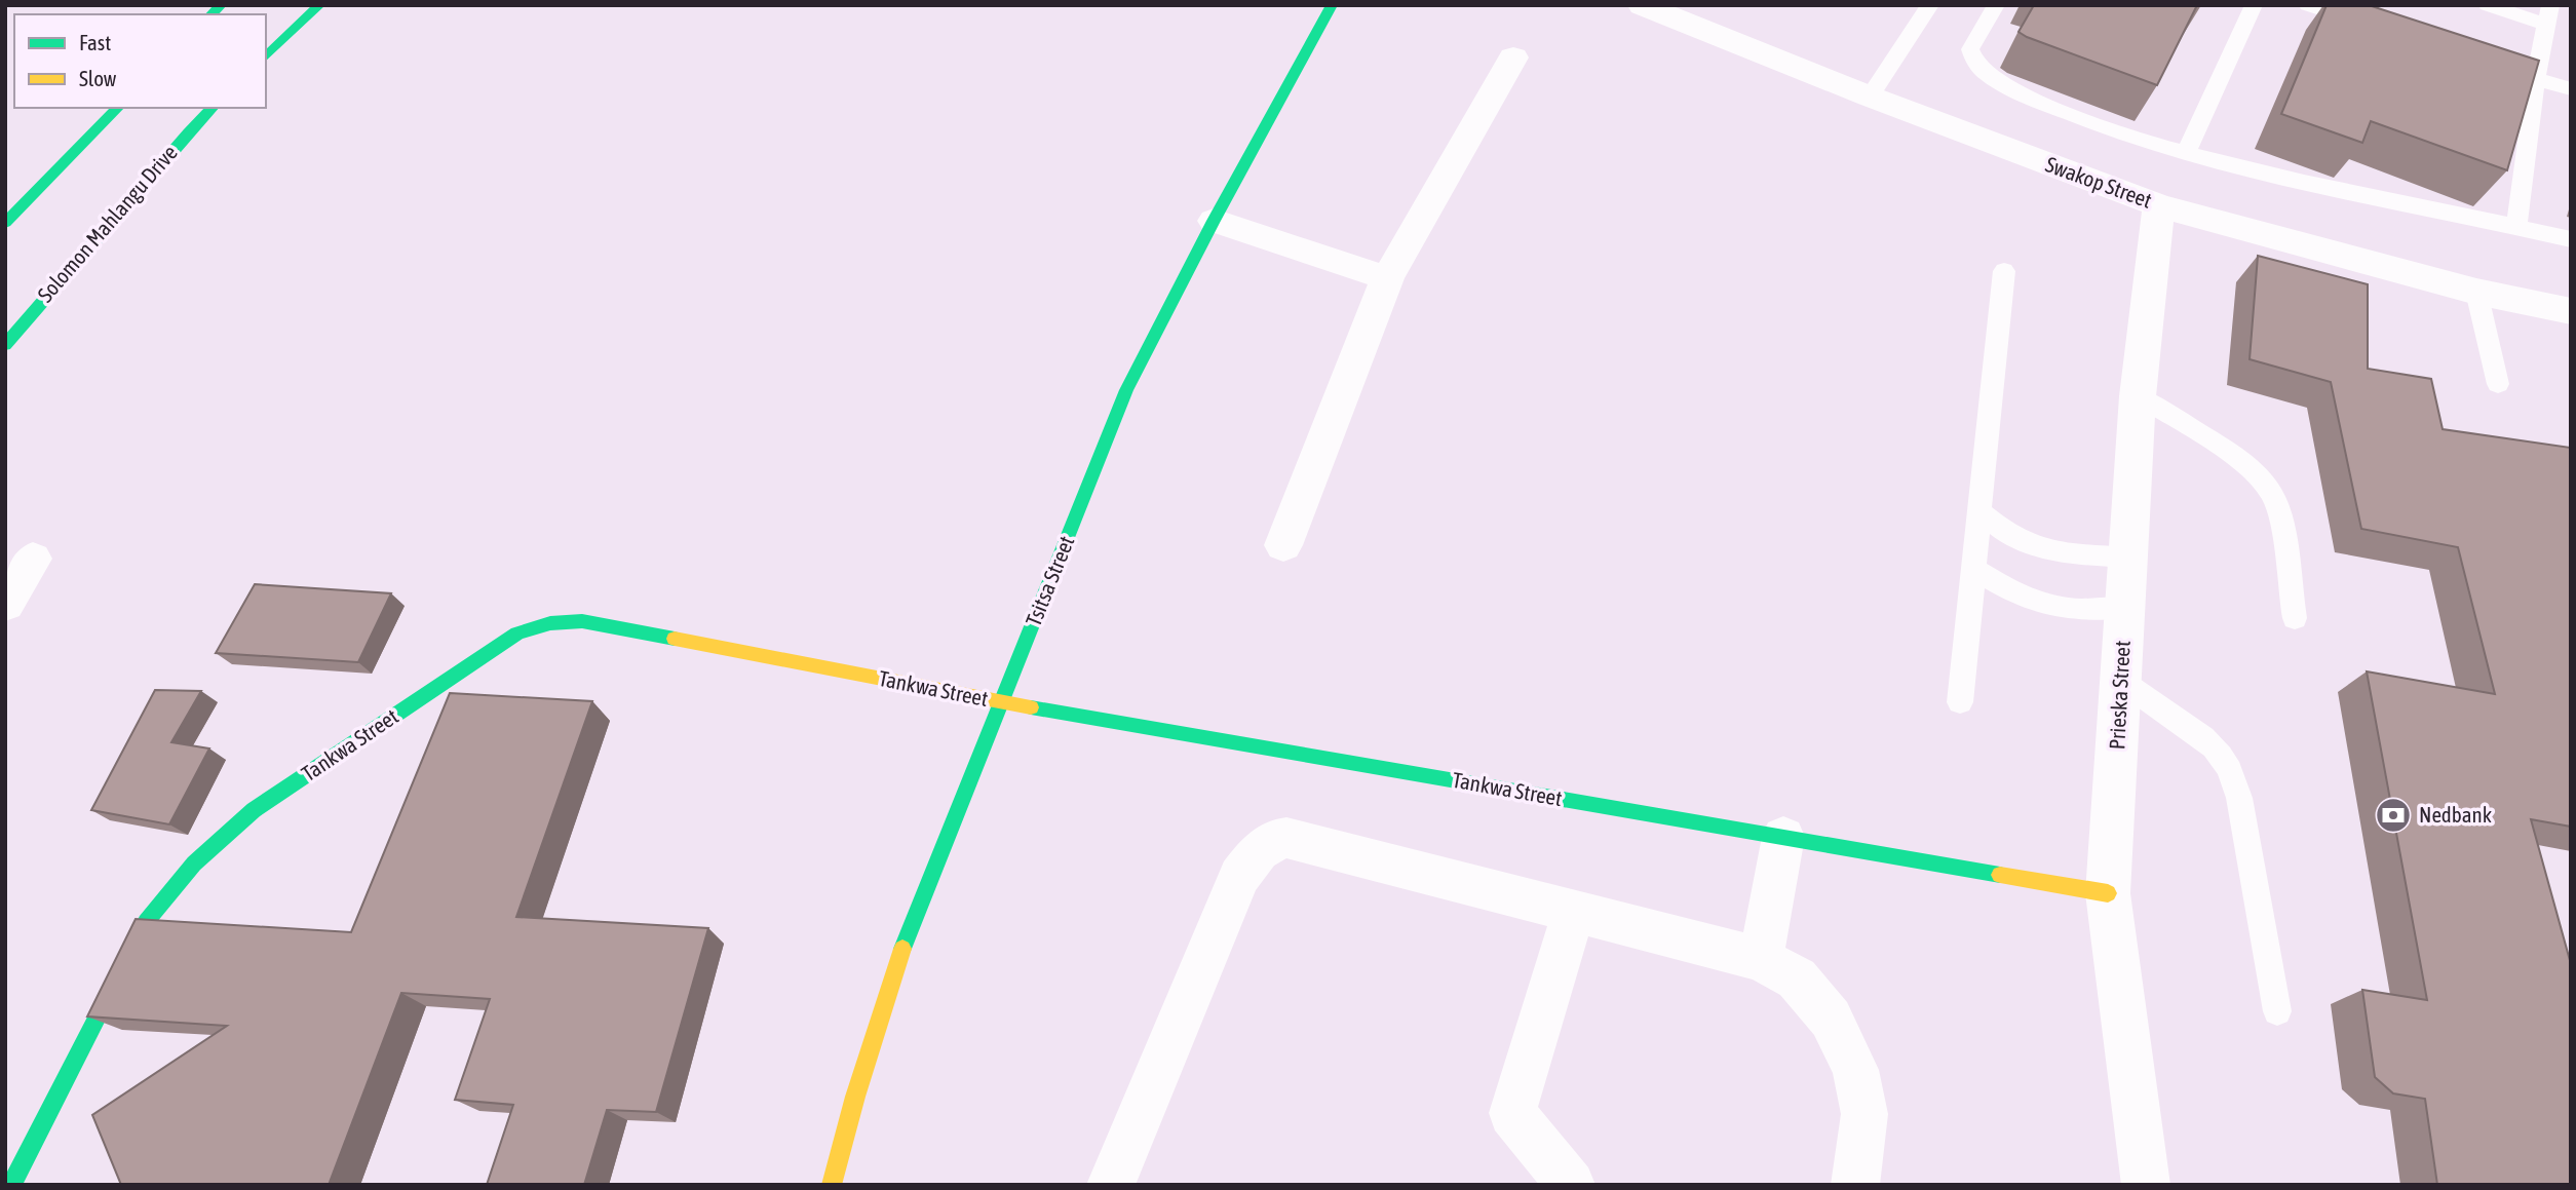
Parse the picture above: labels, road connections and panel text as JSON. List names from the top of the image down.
{
  "streets": {
    "street": [
      "Swakop Street",
      "Solomon Mahlangu Drive",
      "Tsitsa Street",
      "Tankwa Street",
      "Prieska Street"
    ]
  },
  "crossings": [
    ["Swakop Street", "Prieska Street"],
    ["Tsitsa Street", "Tankwa Street"],
    ["Tankwa Street", "Prieska Street"]
  ],
  "places": {
    "bank": ["Nedbank"]
  },
  "legend": ["Fast", "Slow"]
}
